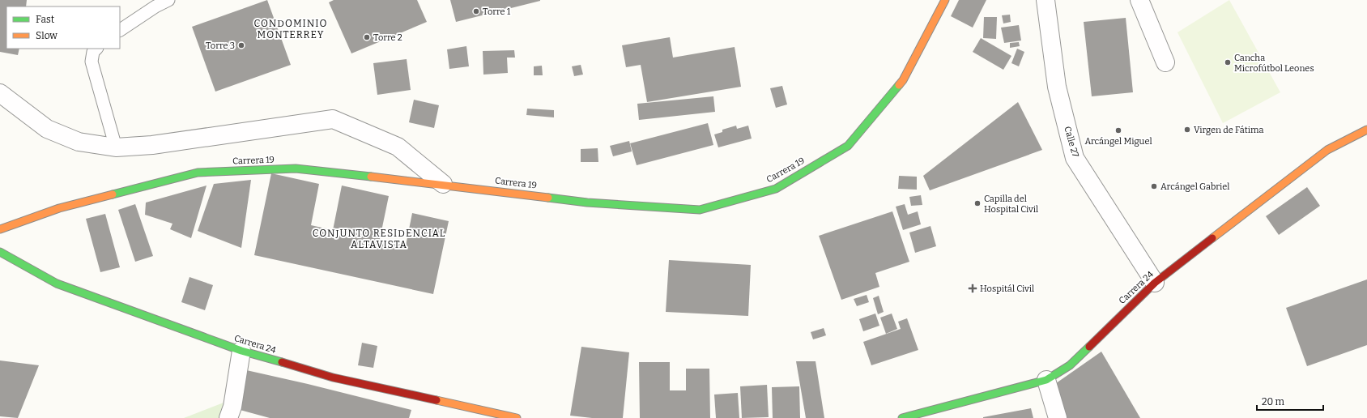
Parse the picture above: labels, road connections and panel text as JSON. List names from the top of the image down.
{
  "streets": {
    "street": ["Calle 27", "Carrera 19", "Carrera 24"]
  },
  "crossings": [
    ["Calle 27", "Carrera 24"]
  ],
  "districts": ["CONDOMINIO MONTERREY", "CONJUNTO RESIDENCIAL ALTAVISTA"],
  "places": {
    "other": [
      "Torre 1",
      "Torre 2",
      "Torre 3",
      "Cancha Microfútbol Leones",
      "Virgen de Fátima",
      "Arcángel Miguel",
      "Arcángel Gabriel",
      "Capilla del Hospital Civil"
    ],
    "health": ["Hospitál Civil"]
  },
  "legend": ["Fast", "Slow"],
  "scale_bar": "20 m"
}
